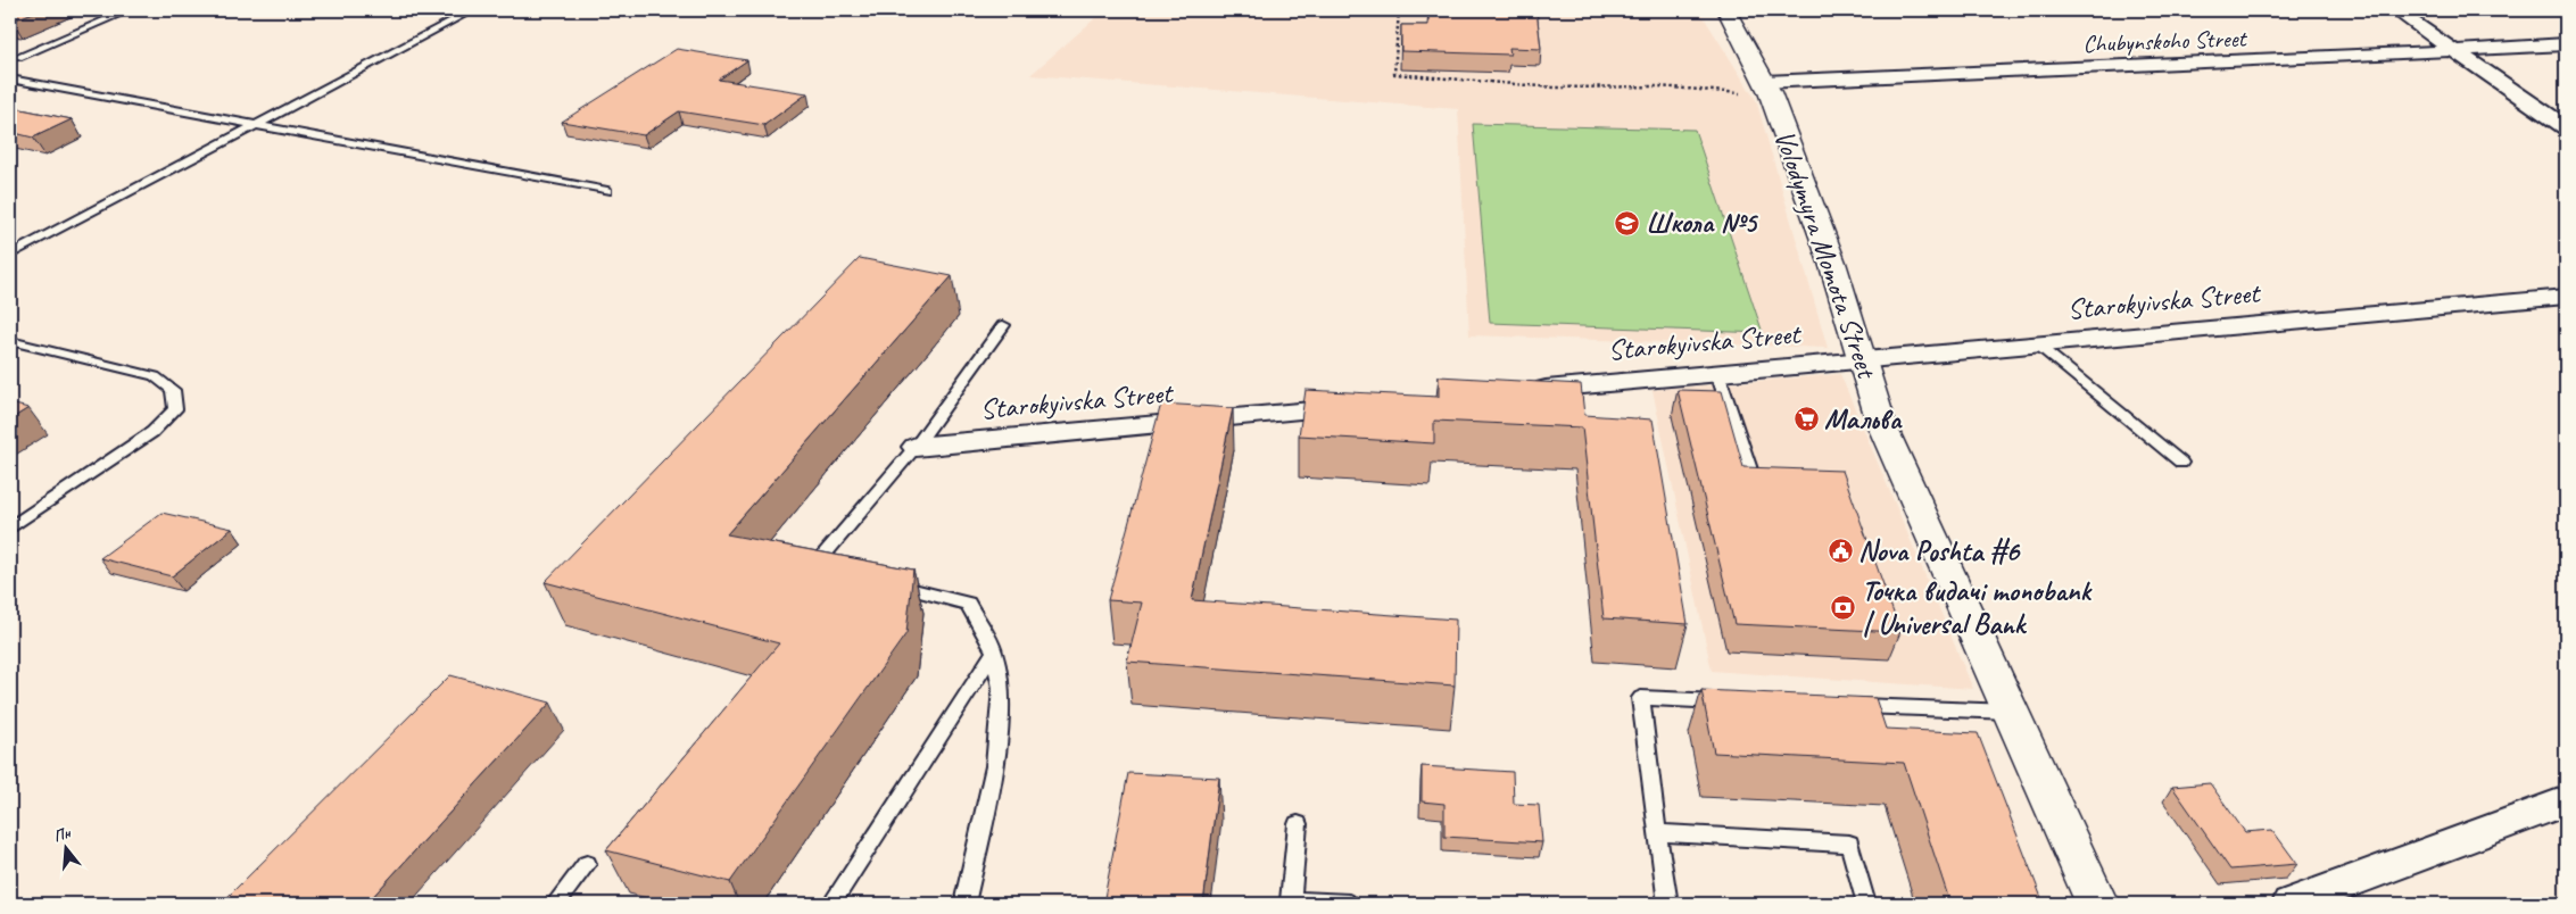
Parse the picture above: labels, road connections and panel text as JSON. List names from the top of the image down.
{
  "streets": {
    "street": ["Chubynskoho Street", "Volodymyra Momota Street", "Starokyivska Street"]
  },
  "crossings": [
    ["Chubynskoho Street", "Volodymyra Momota Street"],
    ["Volodymyra Momota Street", "Starokyivska Street"]
  ],
  "places": {
    "school or university": ["Школа №5"],
    "supermarket": ["Мальва"],
    "public building": ["Nova Poshta #6"],
    "bank": ["Точка видачі monobank | Universal Bank"]
  },
  "north": "top"
}
